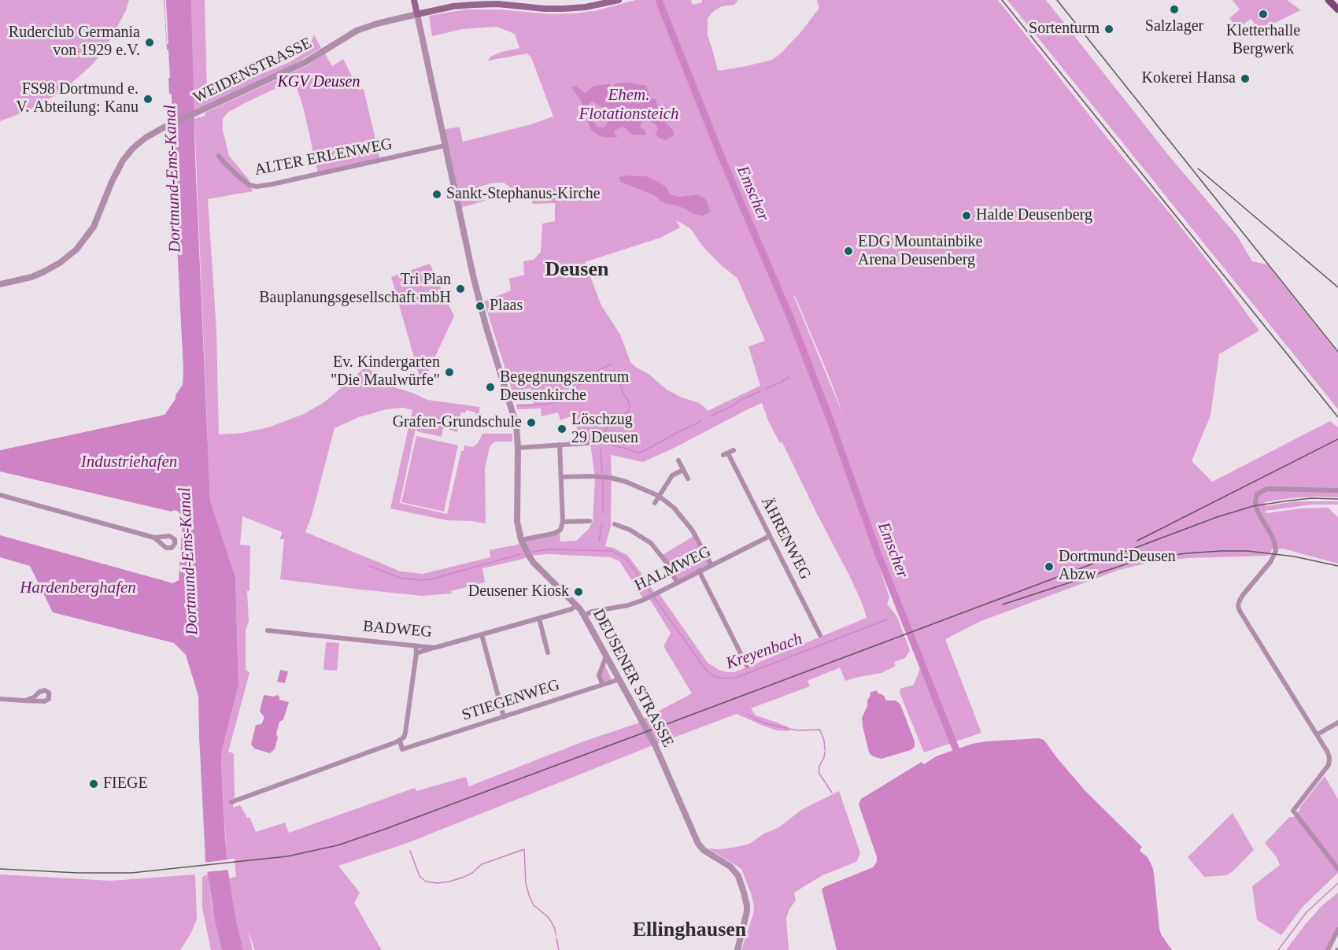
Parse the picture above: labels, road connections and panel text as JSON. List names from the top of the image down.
{
  "streets": {
    "main road": ["DEUSENER STRASSE"],
    "street": [
      "WEIDENSTRASSE",
      "ALTER ERLENWEG",
      "ÄHRENWEG",
      "HALMWEG",
      "BADWEG",
      "STIEGENWEG"
    ]
  },
  "crossings": [
    ["WEIDENSTRASSE", "DEUSENER STRASSE"],
    ["ALTER ERLENWEG", "DEUSENER STRASSE"],
    ["ÄHRENWEG", "HALMWEG"],
    ["HALMWEG", "DEUSENER STRASSE"],
    ["BADWEG", "DEUSENER STRASSE"],
    ["DEUSENER STRASSE", "STIEGENWEG"]
  ],
  "districts": ["Deusen", "Ellinghausen"],
  "water": [
    "Ehem. Flotationsteich",
    "Dortmund-Ems-Kanal",
    "Emscher",
    "Industriehafen",
    "Hardenberghafen",
    "Kreyenbach"
  ],
  "parks": ["KGV Deusen"],
  "places": [
    "Salzlager",
    "Kletterhalle Bergwerk",
    "Sortenturm",
    "Ruderclub Germania von 1929 e.V.",
    "Kokerei Hansa",
    "FS98 Dortmund e. V. Abteilung: Kanu",
    "Sankt-Stephanus-Kirche",
    "Halde Deusenberg",
    "EDG Mountainbike Arena Deusenberg",
    "Tri Plan Bauplanungsgesellschaft mbH",
    "Plaas",
    "Ev. Kindergarten \"Die Maulwürfe\"",
    "Begegnungszentrum Deusenkirche",
    "Grafen-Grundschule",
    "Löschzug 29 Deusen",
    "Dortmund-Deusen Abzw",
    "Deusener Kiosk",
    "FIEGE"
  ]
}
